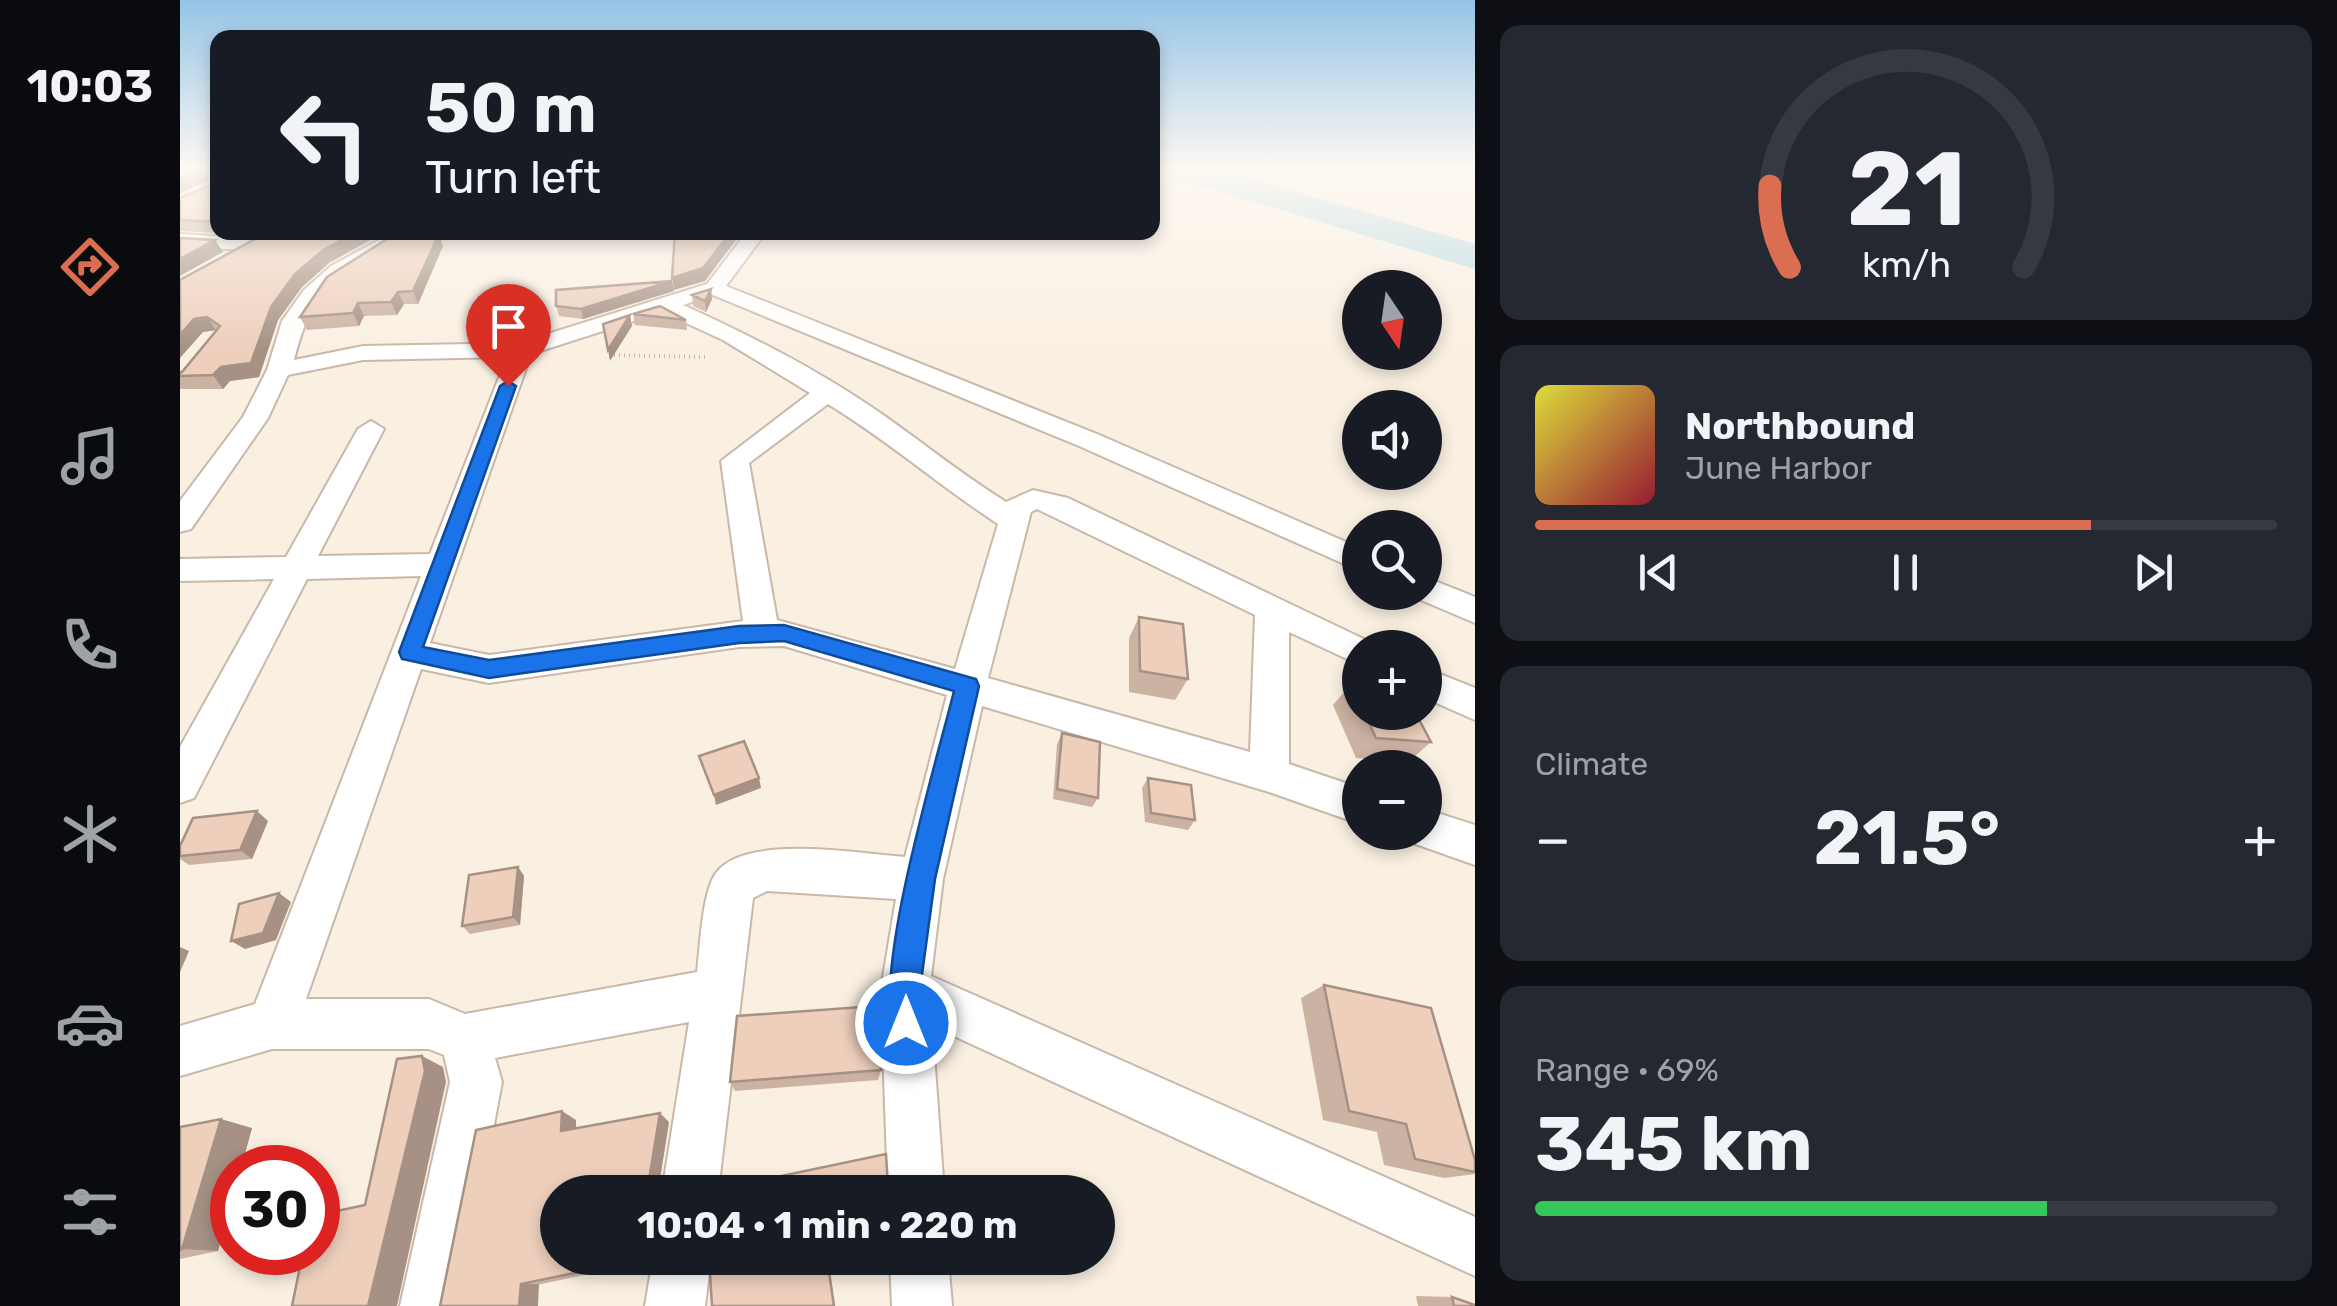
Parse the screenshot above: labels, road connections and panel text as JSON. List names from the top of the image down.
{
  "north": "bottom",
  "page": {
    "tabs": "10:03",
    "turn": ["50 m", "Turn left"],
    "map_buttons": ["+", "−"],
    "song": ["Northbound", "June Harbor"],
    "tile": [
      "Climate",
      ["Range · 69%", "345 km"]
    ],
    "heat": ["−", "21.5°", "+"],
    "limit": "30",
    "trip": "10:04 · 1 min · 220 m",
    "gauge": ["21", "km/h"]
  }
}
